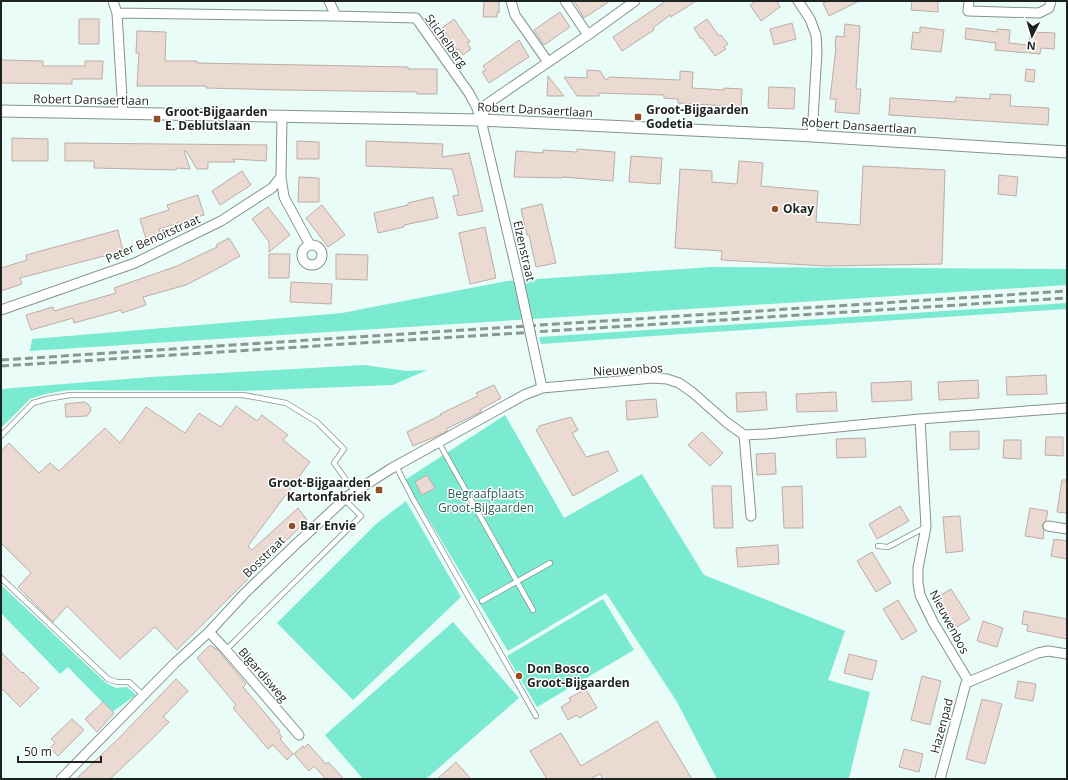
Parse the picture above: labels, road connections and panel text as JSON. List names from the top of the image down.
{
  "streets": {
    "street": [
      "Stichelberg",
      "Robert Dansaertlaan",
      "Peter Benoitstraat",
      "Elzenstraat",
      "Nieuwenbos",
      "Bosstraat",
      "Bigardisweg",
      "Hazenpad"
    ]
  },
  "crossings": [
    ["Stichelberg", "Robert Dansaertlaan"],
    ["Stichelberg", "Elzenstraat"],
    ["Robert Dansaertlaan", "Elzenstraat"],
    ["Elzenstraat", "Nieuwenbos"],
    ["Elzenstraat", "Bosstraat"],
    ["Nieuwenbos", "Bosstraat"],
    ["Nieuwenbos", "Hazenpad"],
    ["Bosstraat", "Bigardisweg"]
  ],
  "parks": ["Begraafplaats Groot-Bijgaarden"],
  "places": {
    "transit": ["Groot-Bijgaarden Godetia", "Groot-Bijgaarden E. Deblutslaan", "Groot-Bijgaarden Kartonfabriek"],
    "other": ["Okay", "Bar Envie", "Don Bosco Groot-Bijgaarden"]
  },
  "scale_bar": "50 m",
  "north": "bottom"
}
